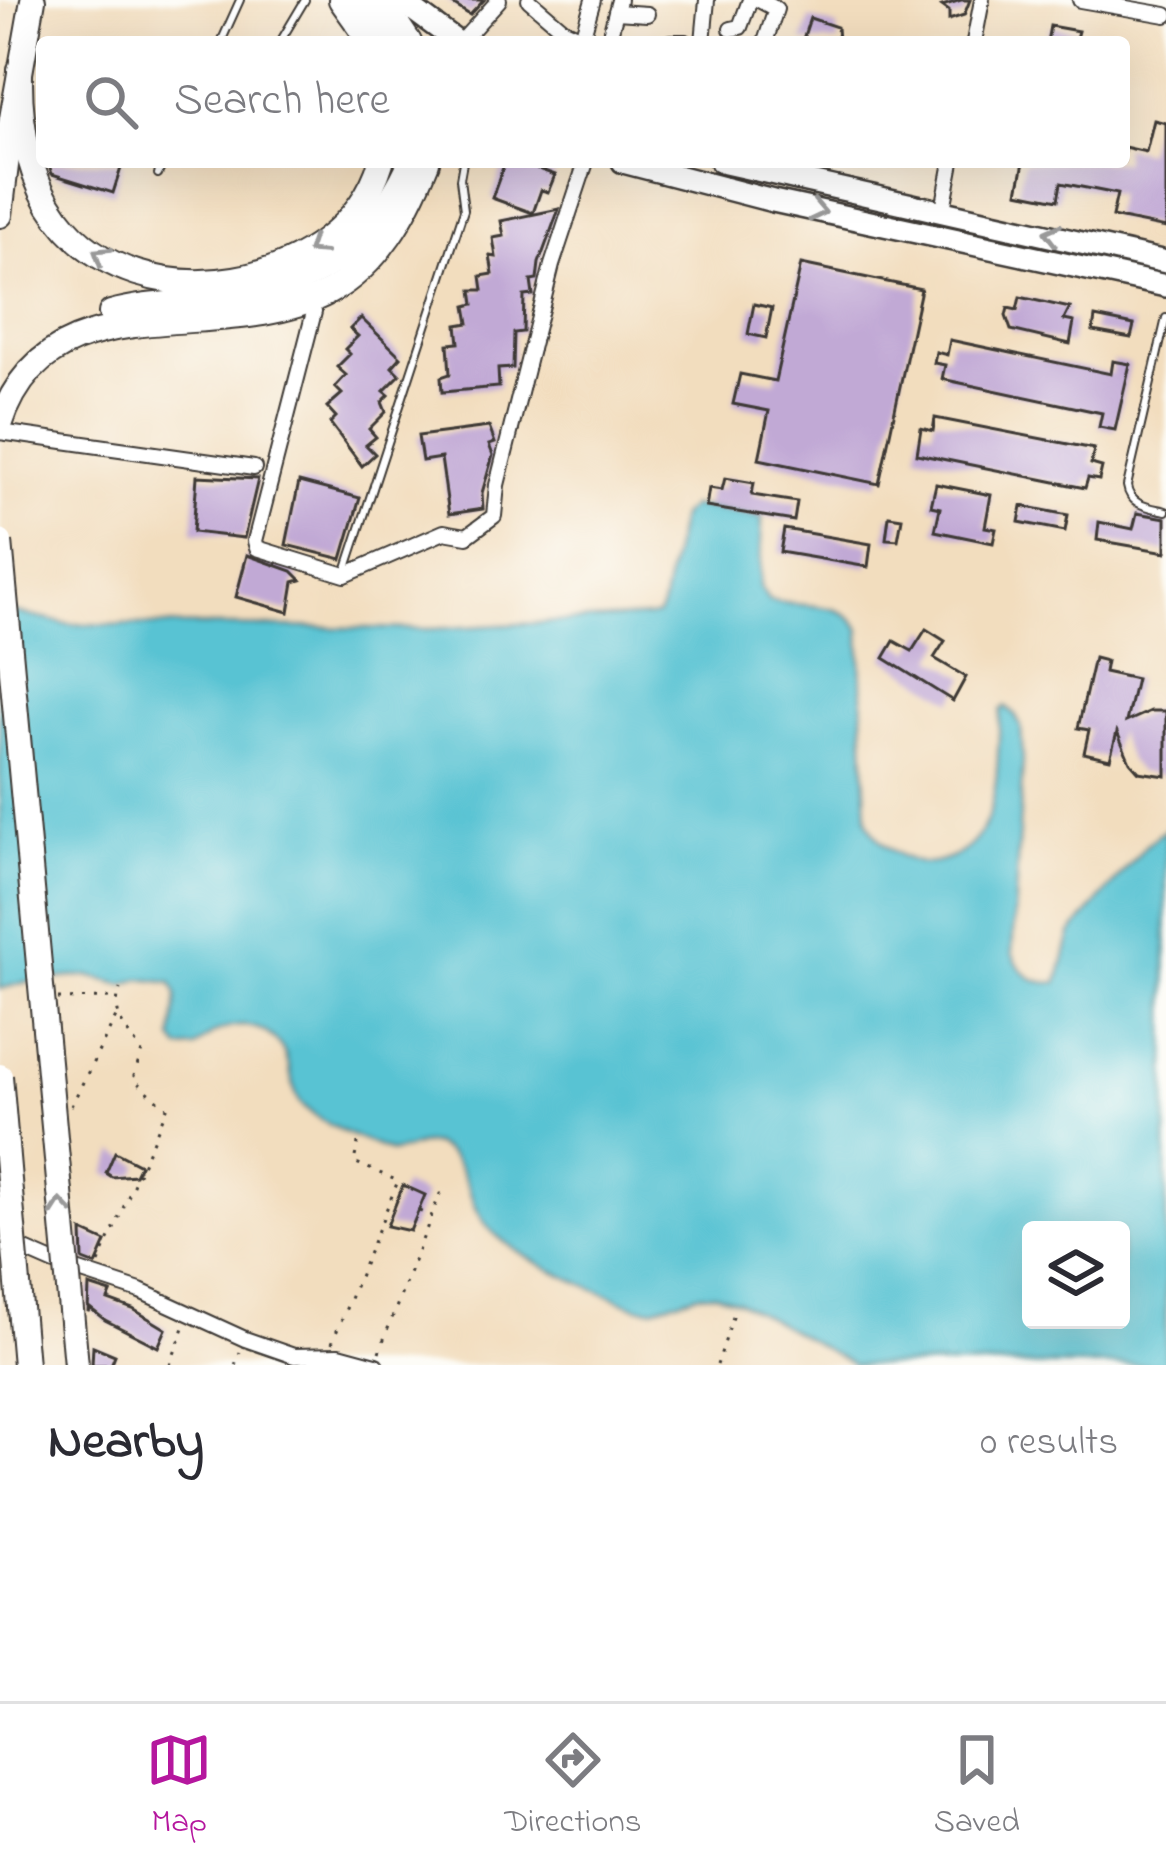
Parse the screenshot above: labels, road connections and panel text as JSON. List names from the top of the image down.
{
  "page": {
    "search": "Search here",
    "heading": ["Nearby", "0 results"],
    "nav": ["Map", "Directions", "Saved"]
  }
}
